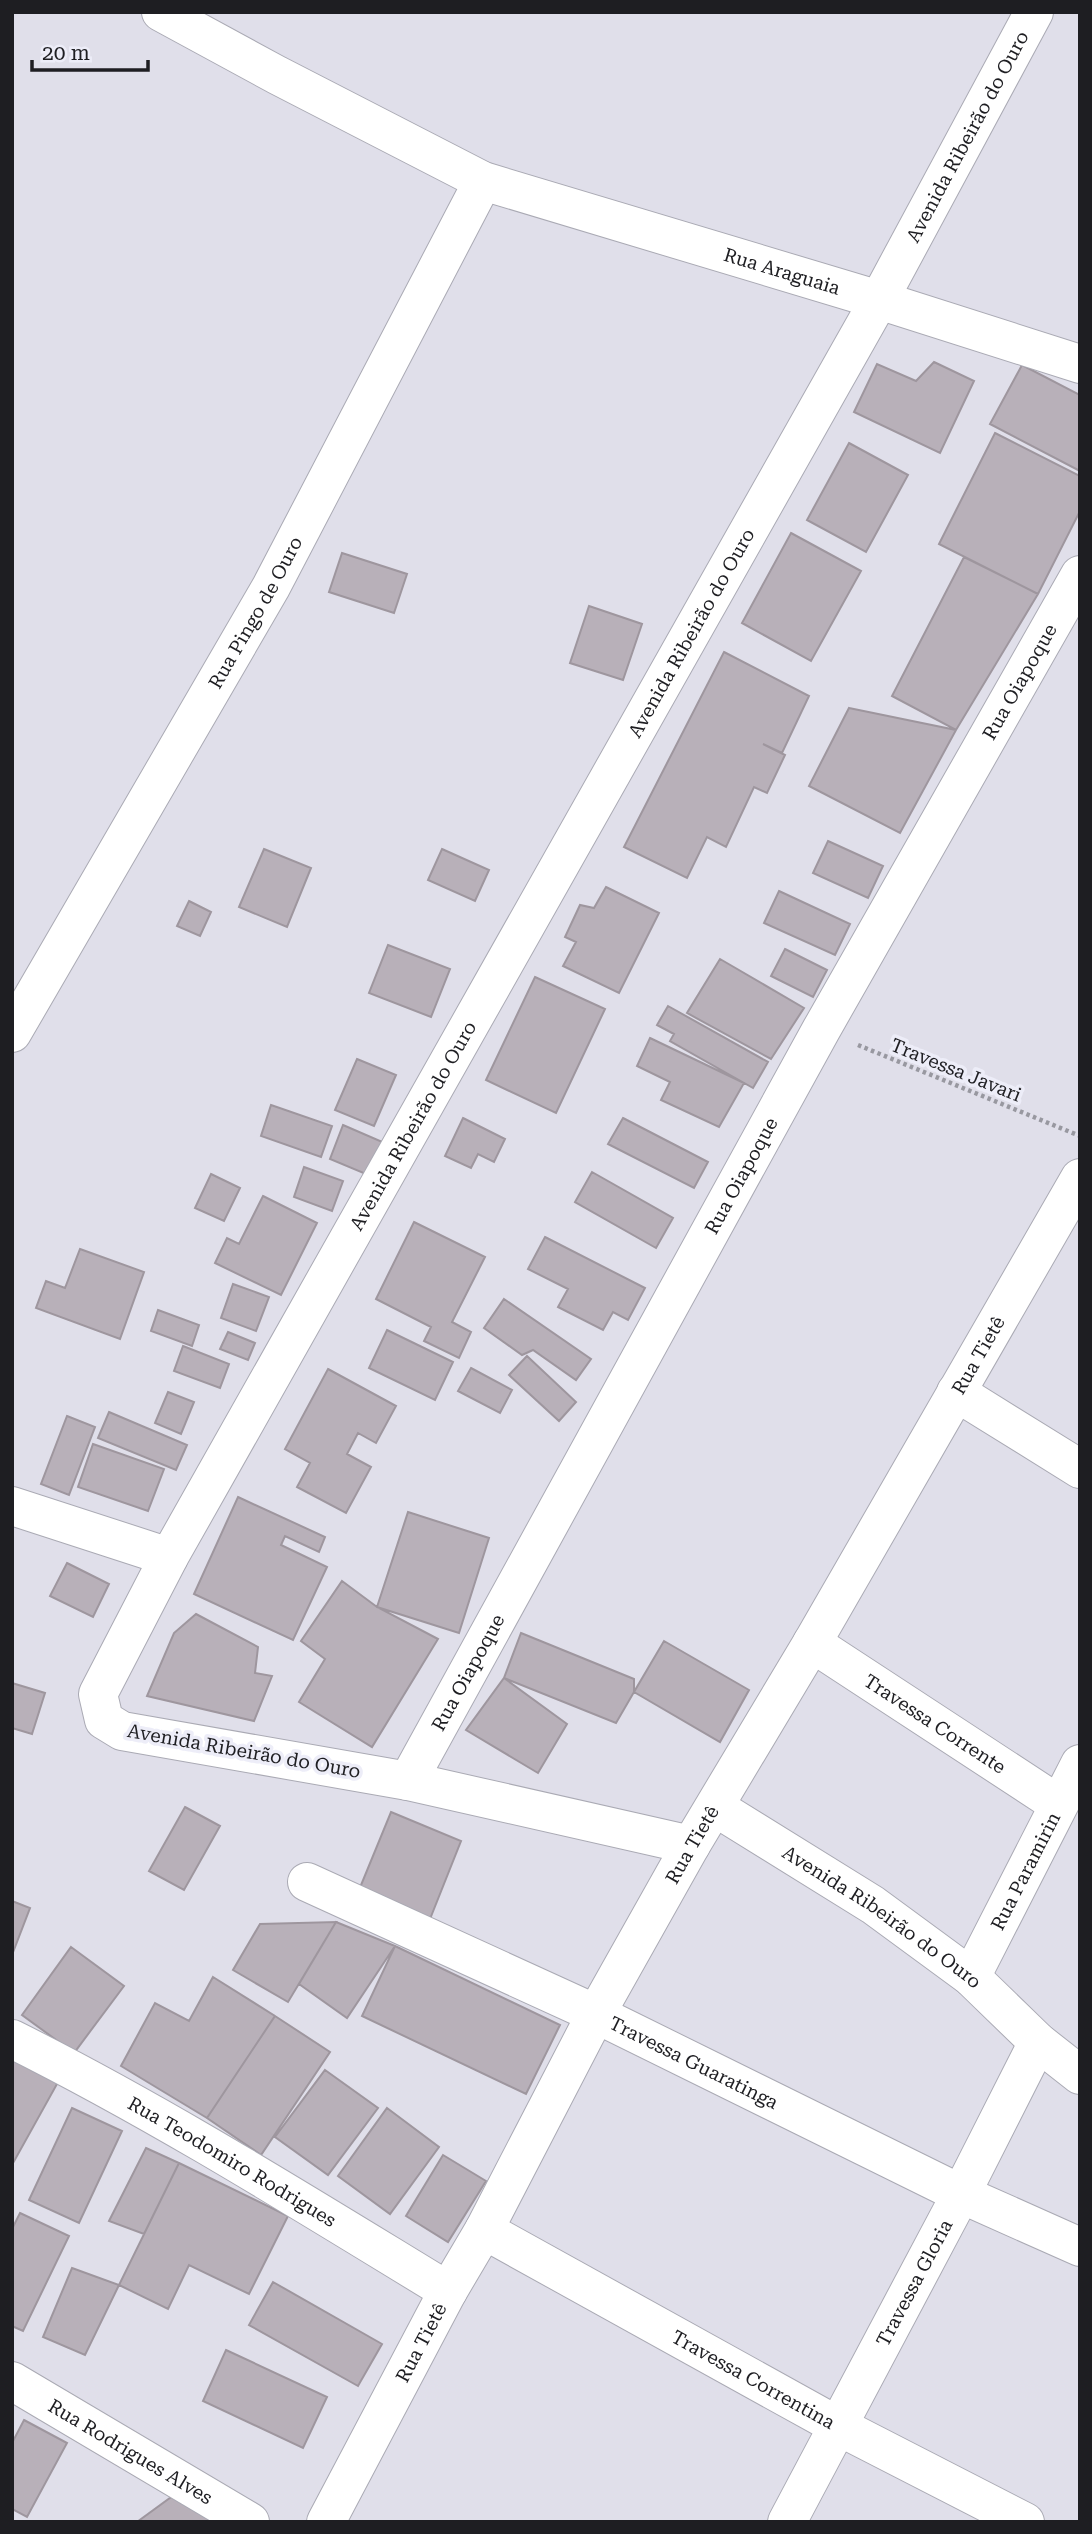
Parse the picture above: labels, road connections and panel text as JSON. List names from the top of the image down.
{
  "streets": {
    "street": [
      "Avenida Ribeirão do Ouro",
      "Rua Araguaia",
      "Rua Pingo de Ouro",
      "Rua Oiapoque",
      "Rua Tietê",
      "Travessa Corrente",
      "Rua Paramirin",
      "Travessa Guaratinga",
      "Rua Teodomiro Rodrigues",
      "Travessa Gloria",
      "Travessa Correntina",
      "Rua Rodrigues Alves"
    ],
    "path": ["Travessa Javari"]
  },
  "crossings": [
    ["Avenida Ribeirão do Ouro", "Rua Araguaia"],
    ["Avenida Ribeirão do Ouro", "Rua Oiapoque"],
    ["Avenida Ribeirão do Ouro", "Rua Tietê"],
    ["Avenida Ribeirão do Ouro", "Rua Paramirin"],
    ["Avenida Ribeirão do Ouro", "Travessa Gloria"],
    ["Rua Araguaia", "Rua Pingo de Ouro"],
    ["Rua Oiapoque", "Travessa Javari"],
    ["Rua Tietê", "Travessa Corrente"],
    ["Rua Tietê", "Travessa Guaratinga"],
    ["Rua Tietê", "Rua Teodomiro Rodrigues"],
    ["Rua Tietê", "Travessa Correntina"],
    ["Travessa Corrente", "Rua Paramirin"],
    ["Travessa Guaratinga", "Travessa Gloria"],
    ["Travessa Gloria", "Travessa Correntina"]
  ],
  "scale_bar": "20 m"
}
